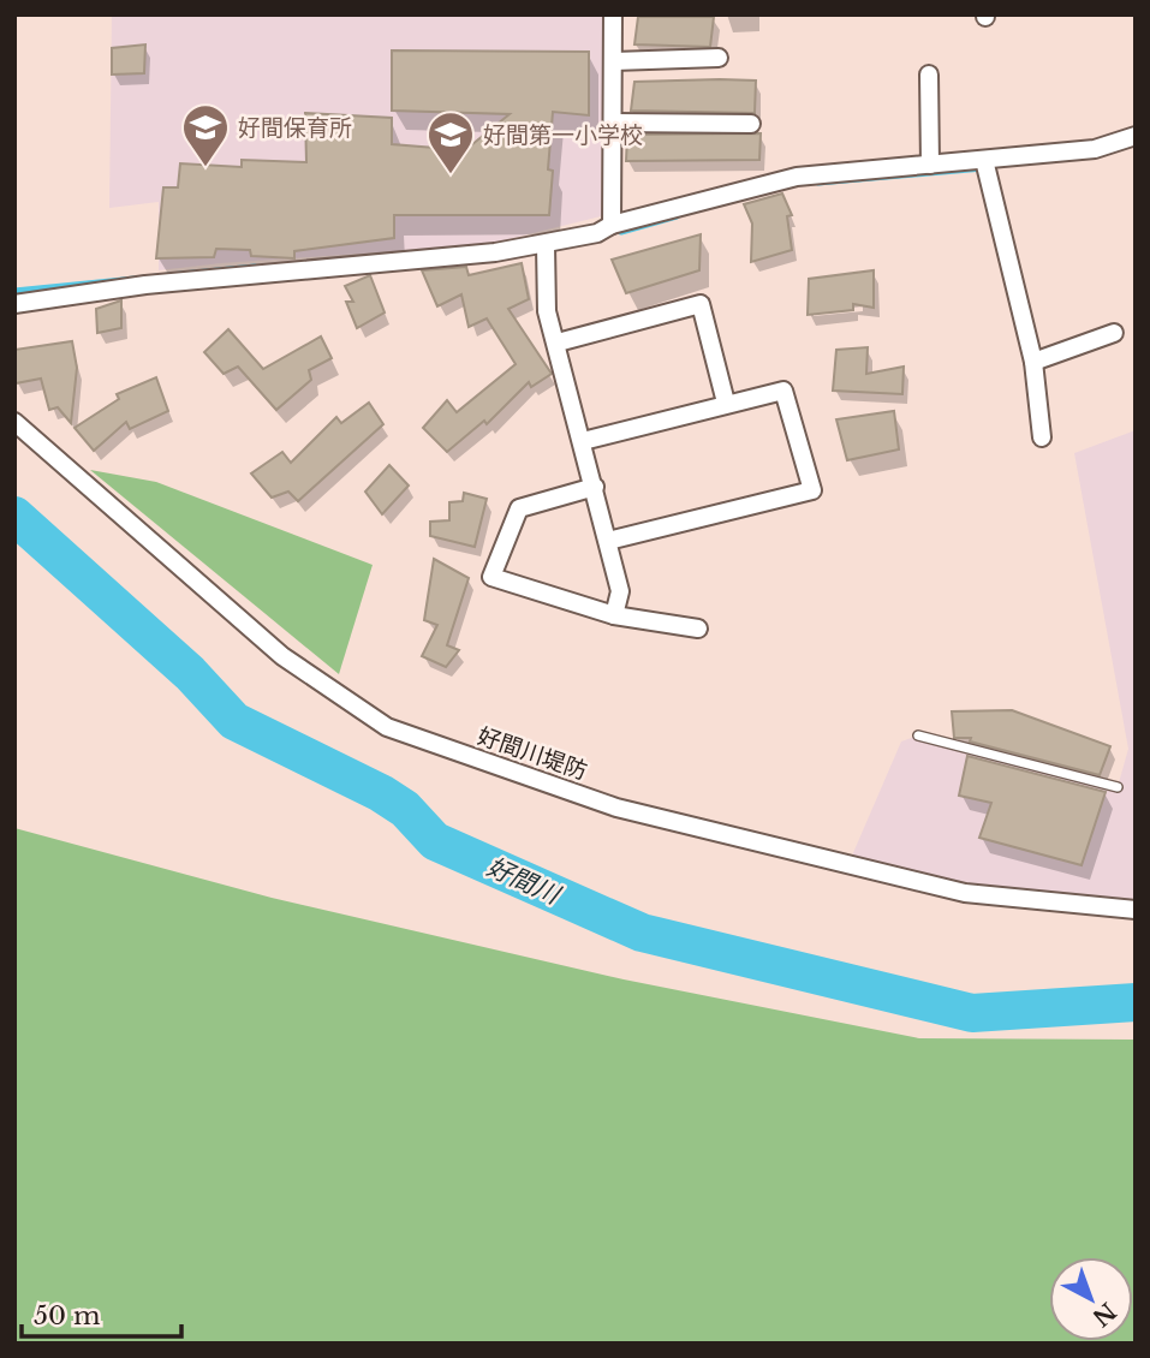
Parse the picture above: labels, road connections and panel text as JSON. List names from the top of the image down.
{
  "streets": {
    "street": ["好間川堤防"]
  },
  "water": ["好間川"],
  "places": {
    "school or university": ["好間保育所", "好間第一小学校"]
  },
  "scale_bar": "50 m",
  "north": "bottom right"
}
